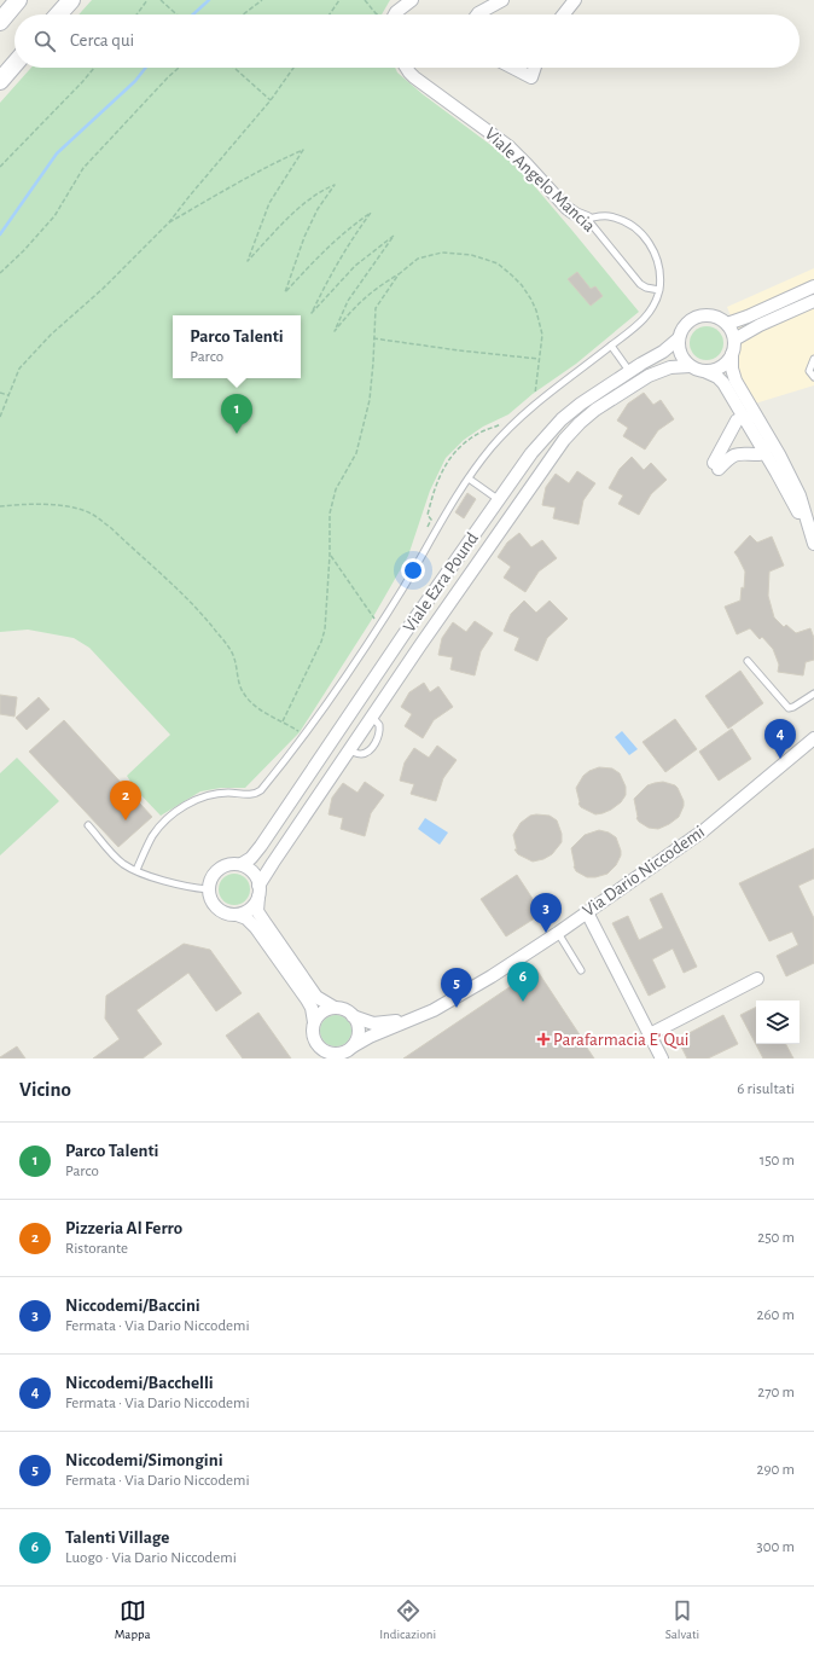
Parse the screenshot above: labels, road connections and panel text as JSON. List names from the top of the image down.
{
  "streets": {
    "street": ["Viale Angelo Mancia", "Viale Ezra Pound", "Via Dario Niccodemi"]
  },
  "places": {
    "health": ["Parafarmacia E' Qui"]
  },
  "page": {
    "search": "Cerca qui",
    "popup": ["Parco Talenti", "Parco"],
    "pins": [
      "1",
      "4",
      "2",
      "3",
      "6",
      "5"
    ],
    "heading": ["Vicino", "6 risultati"],
    "list": [
      {
        "mark": "1",
        "name": "Parco Talenti",
        "note": "Parco",
        "value": "150 m"
      },
      {
        "mark": "2",
        "name": "Pizzeria Al Ferro",
        "note": "Ristorante",
        "value": "250 m"
      },
      {
        "mark": "3",
        "name": "Niccodemi/Baccini",
        "note": "Fermata · Via Dario Niccodemi",
        "value": "260 m"
      },
      {
        "mark": "4",
        "name": "Niccodemi/Bacchelli",
        "note": "Fermata · Via Dario Niccodemi",
        "value": "270 m"
      },
      {
        "mark": "5",
        "name": "Niccodemi/Simongini",
        "note": "Fermata · Via Dario Niccodemi",
        "value": "290 m"
      },
      {
        "mark": "6",
        "name": "Talenti Village",
        "note": "Luogo · Via Dario Niccodemi",
        "value": "300 m"
      }
    ],
    "nav": ["Mappa", "Indicazioni", "Salvati"]
  }
}
